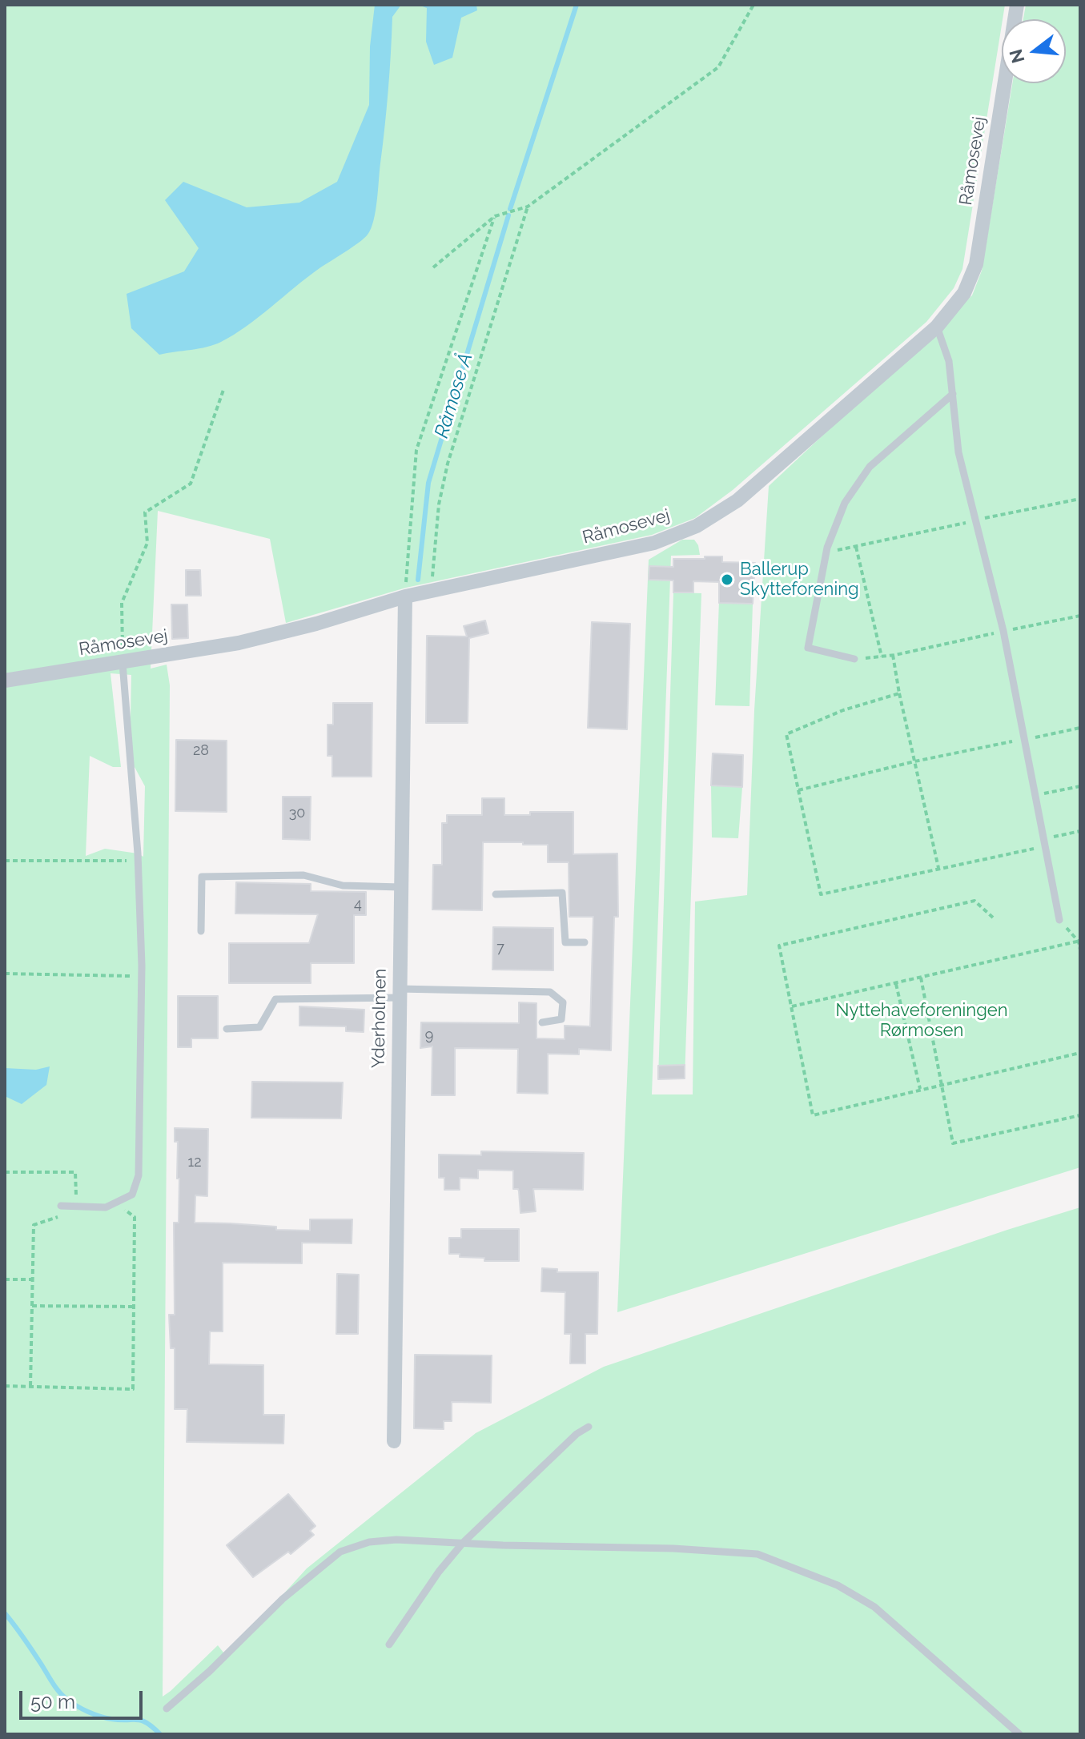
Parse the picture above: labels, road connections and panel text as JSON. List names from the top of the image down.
{
  "streets": {
    "street": ["Råmosevej", "Yderholmen"]
  },
  "crossings": [
    ["Råmosevej", "Yderholmen"]
  ],
  "water": ["Råmose Å"],
  "parks": ["Nyttehaveforeningen Rørmosen"],
  "places": ["Ballerup Skytteforening"],
  "house_numbers": [
    "28",
    "30",
    "4",
    "7",
    "9",
    "12"
  ],
  "scale_bar": "50 m",
  "north": "left"
}
